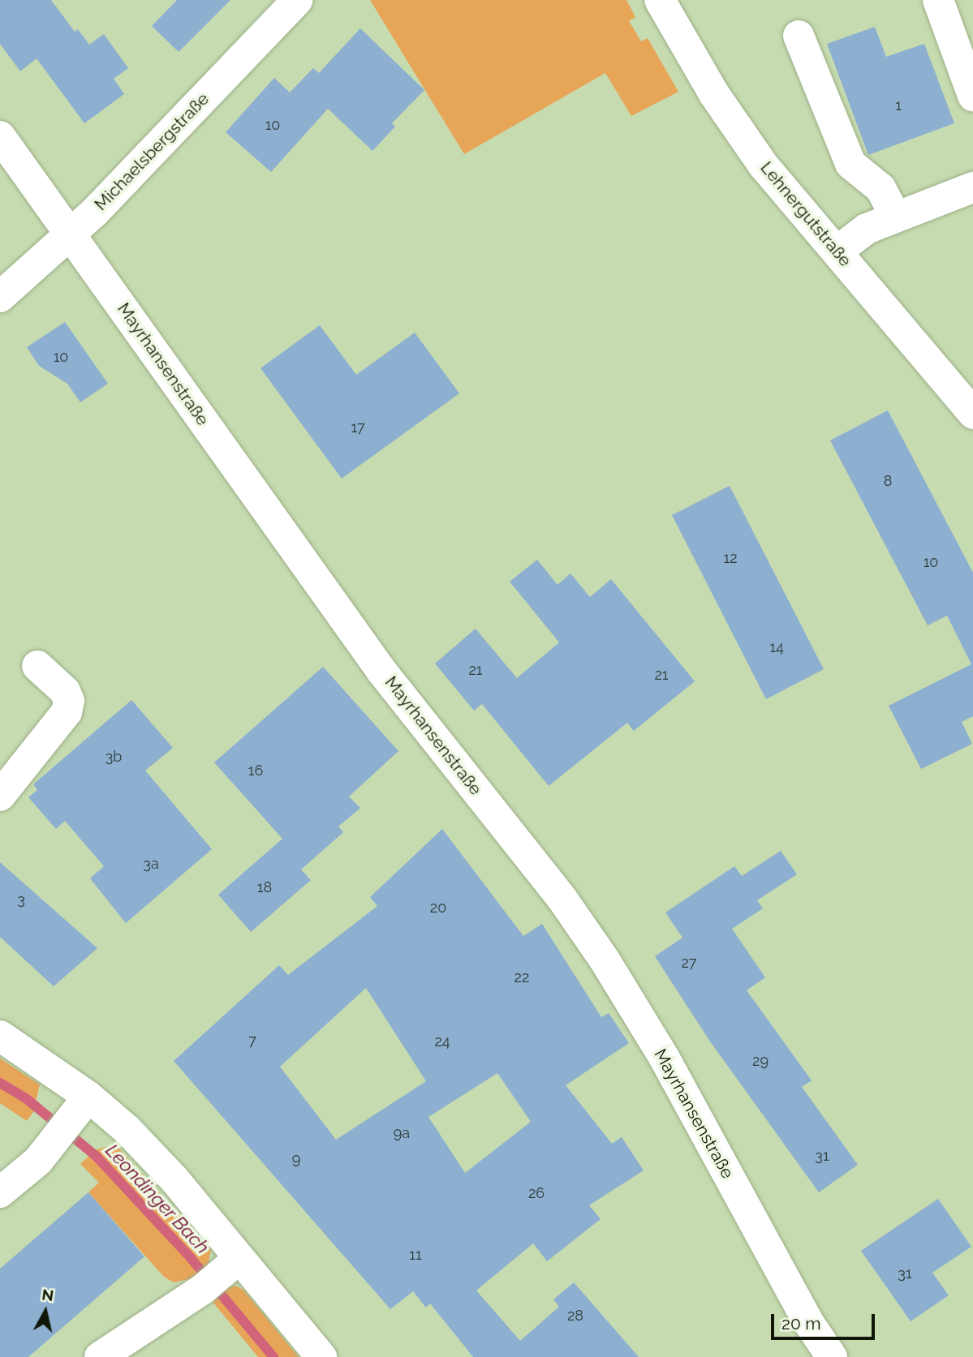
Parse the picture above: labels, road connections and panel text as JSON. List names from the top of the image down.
{
  "streets": {
    "street": ["Michaelsbergstraße", "Lehnergutstraße", "Mayrhansenstraße"]
  },
  "crossings": [
    ["Michaelsbergstraße", "Mayrhansenstraße"]
  ],
  "water": ["Leondinger Bach"],
  "house_numbers": [
    "1",
    "10",
    "10",
    "17",
    "8",
    "12",
    "10",
    "14",
    "21",
    "21",
    "3b",
    "16",
    "3a",
    "18",
    "3",
    "20",
    "27",
    "22",
    "7",
    "24",
    "29",
    "9a",
    "31",
    "9",
    "26",
    "11",
    "31",
    "28"
  ],
  "scale_bar": "20 m",
  "north": "top"
}
